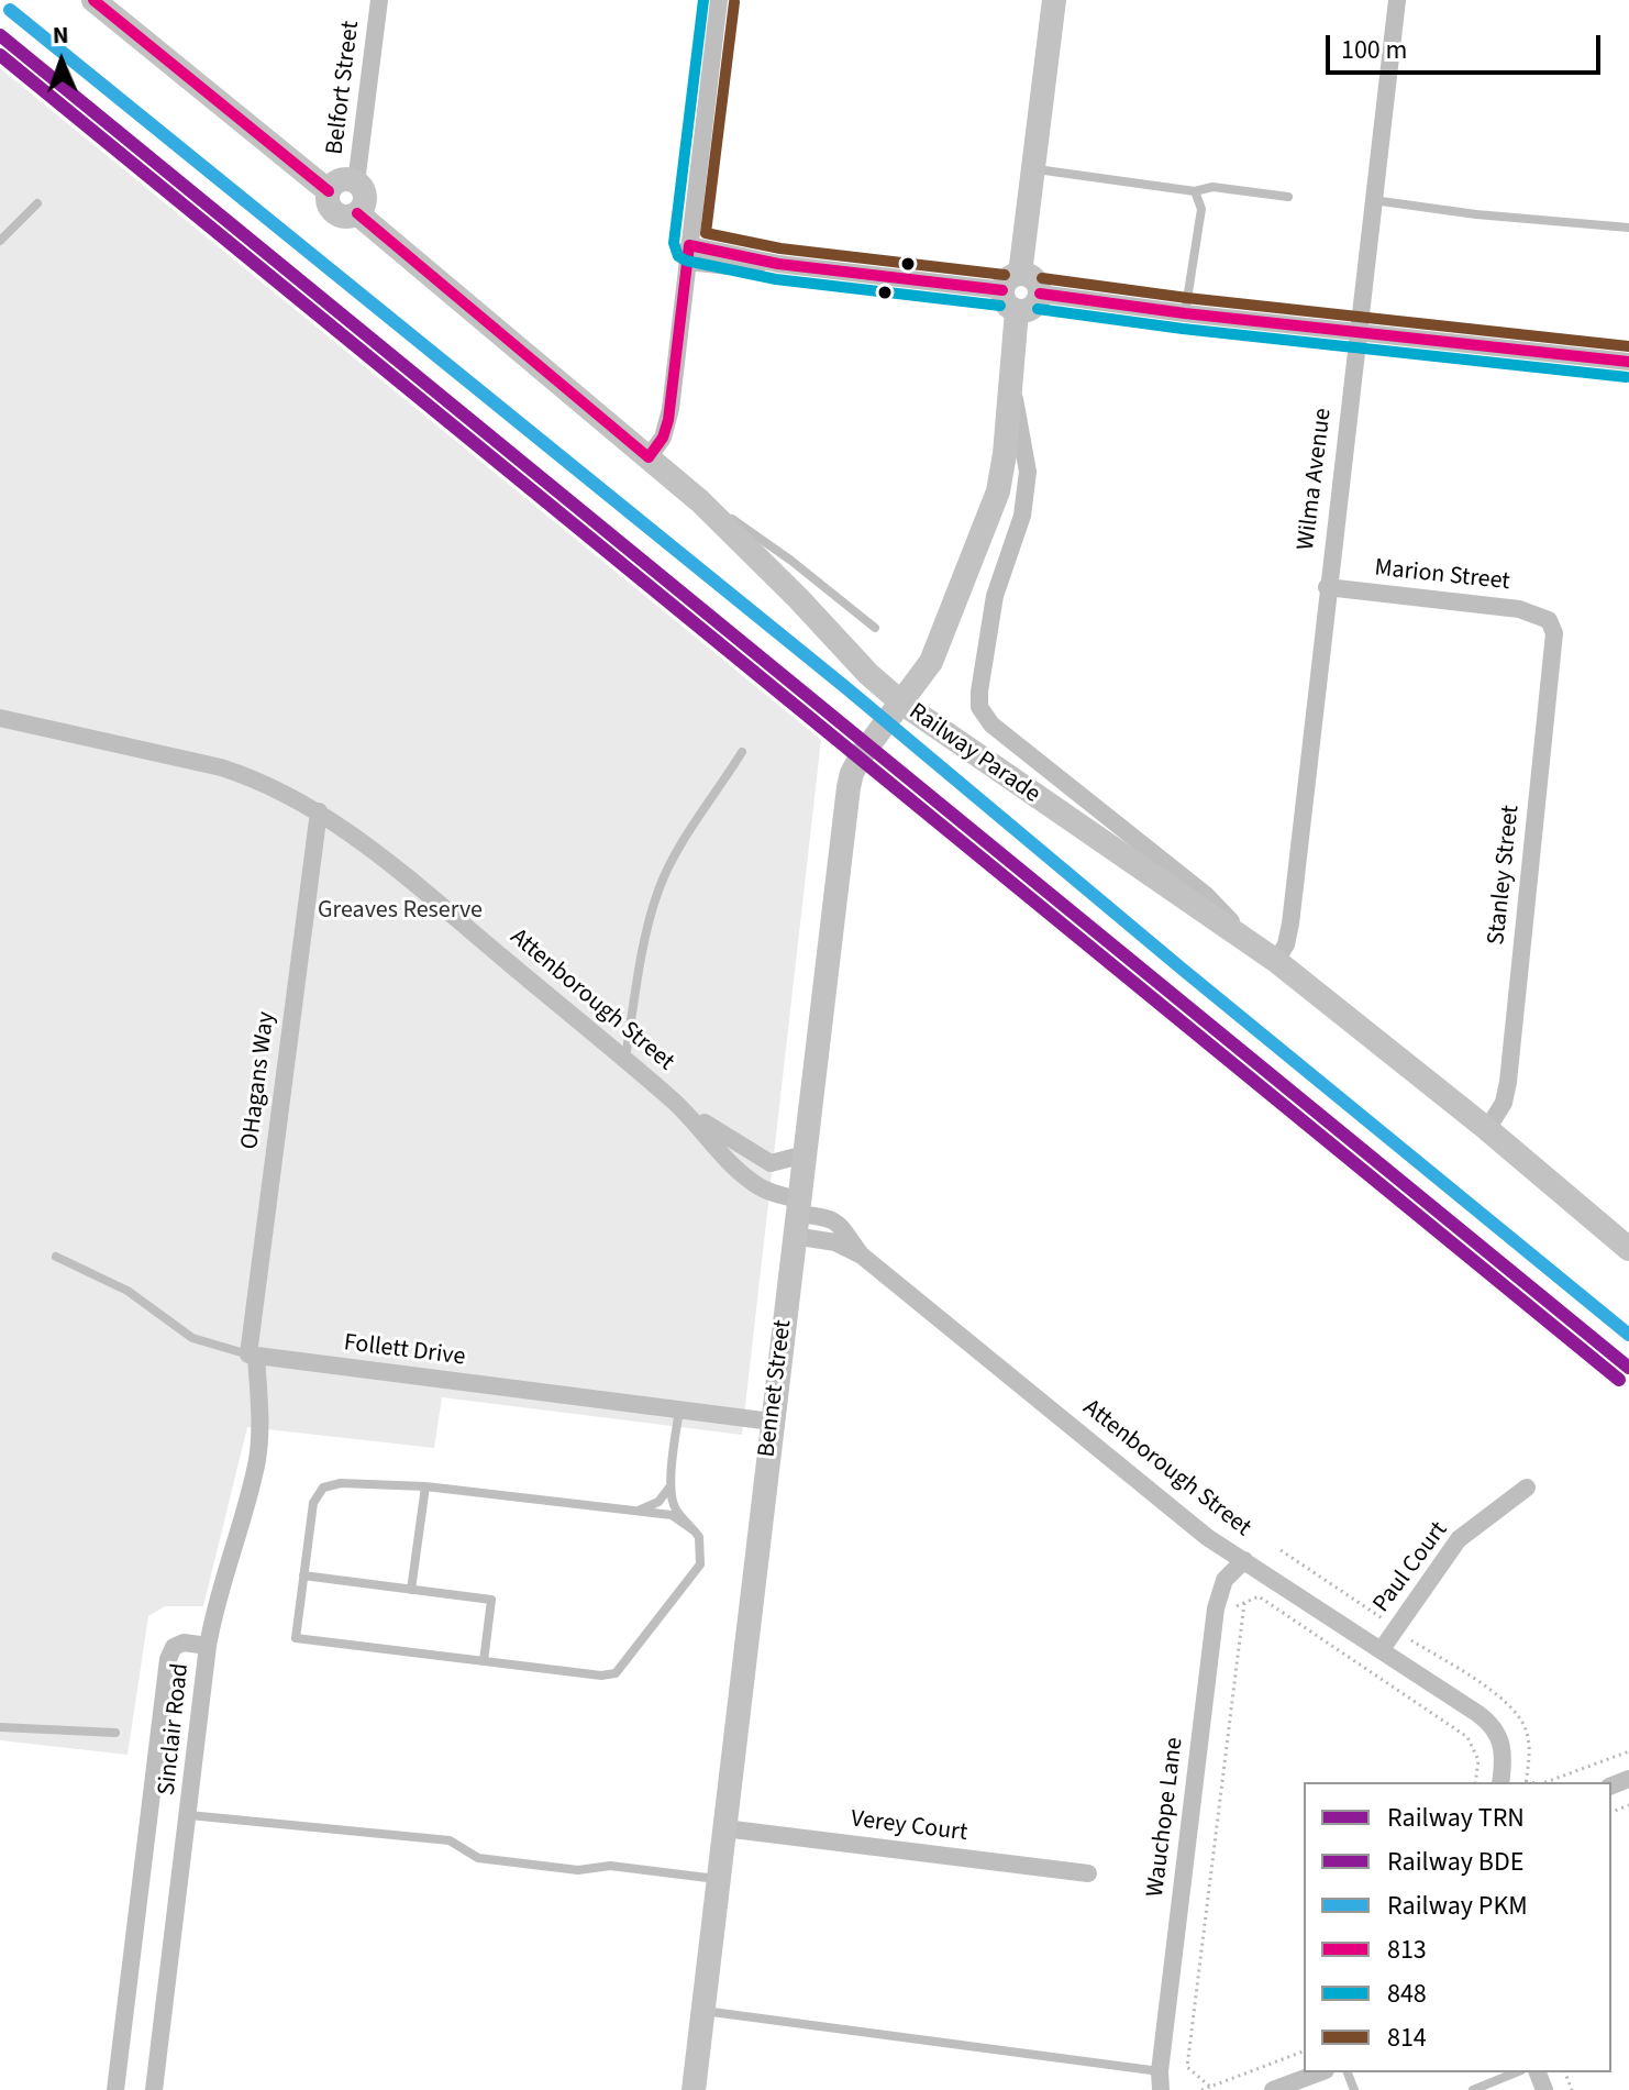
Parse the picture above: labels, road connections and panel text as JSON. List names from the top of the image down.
{
  "streets": {
    "main road": ["Railway Parade", "Bennet Street"],
    "street": [
      "Belfort Street",
      "Wilma Avenue",
      "Marion Street",
      "Stanley Street",
      "Attenborough Street",
      "OHagans Way",
      "Follett Drive",
      "Paul Court",
      "Sinclair Road",
      "Wauchope Lane",
      "Verey Court"
    ]
  },
  "crossings": [
    ["Belfort Street", "Railway Parade"],
    ["Wilma Avenue", "Marion Street"],
    ["Wilma Avenue", "Railway Parade"],
    ["Marion Street", "Stanley Street"],
    ["Railway Parade", "Stanley Street"],
    ["Railway Parade", "Bennet Street"],
    ["Attenborough Street", "OHagans Way"],
    ["Attenborough Street", "Bennet Street"],
    ["Attenborough Street", "Paul Court"],
    ["Attenborough Street", "Wauchope Lane"],
    ["OHagans Way", "Follett Drive"],
    ["OHagans Way", "Sinclair Road"],
    ["Follett Drive", "Bennet Street"],
    ["Bennet Street", "Verey Court"]
  ],
  "parks": ["Greaves Reserve"],
  "lines": [
    "transit line 813",
    "transit line 848",
    "transit line 814",
    "rail line PKM",
    "rail line TRN",
    "rail line BDE"
  ],
  "legend": [
    "Railway TRN",
    "Railway BDE",
    "Railway PKM",
    "813",
    "848",
    "814"
  ],
  "scale_bar": "100 m",
  "north": "top"
}
